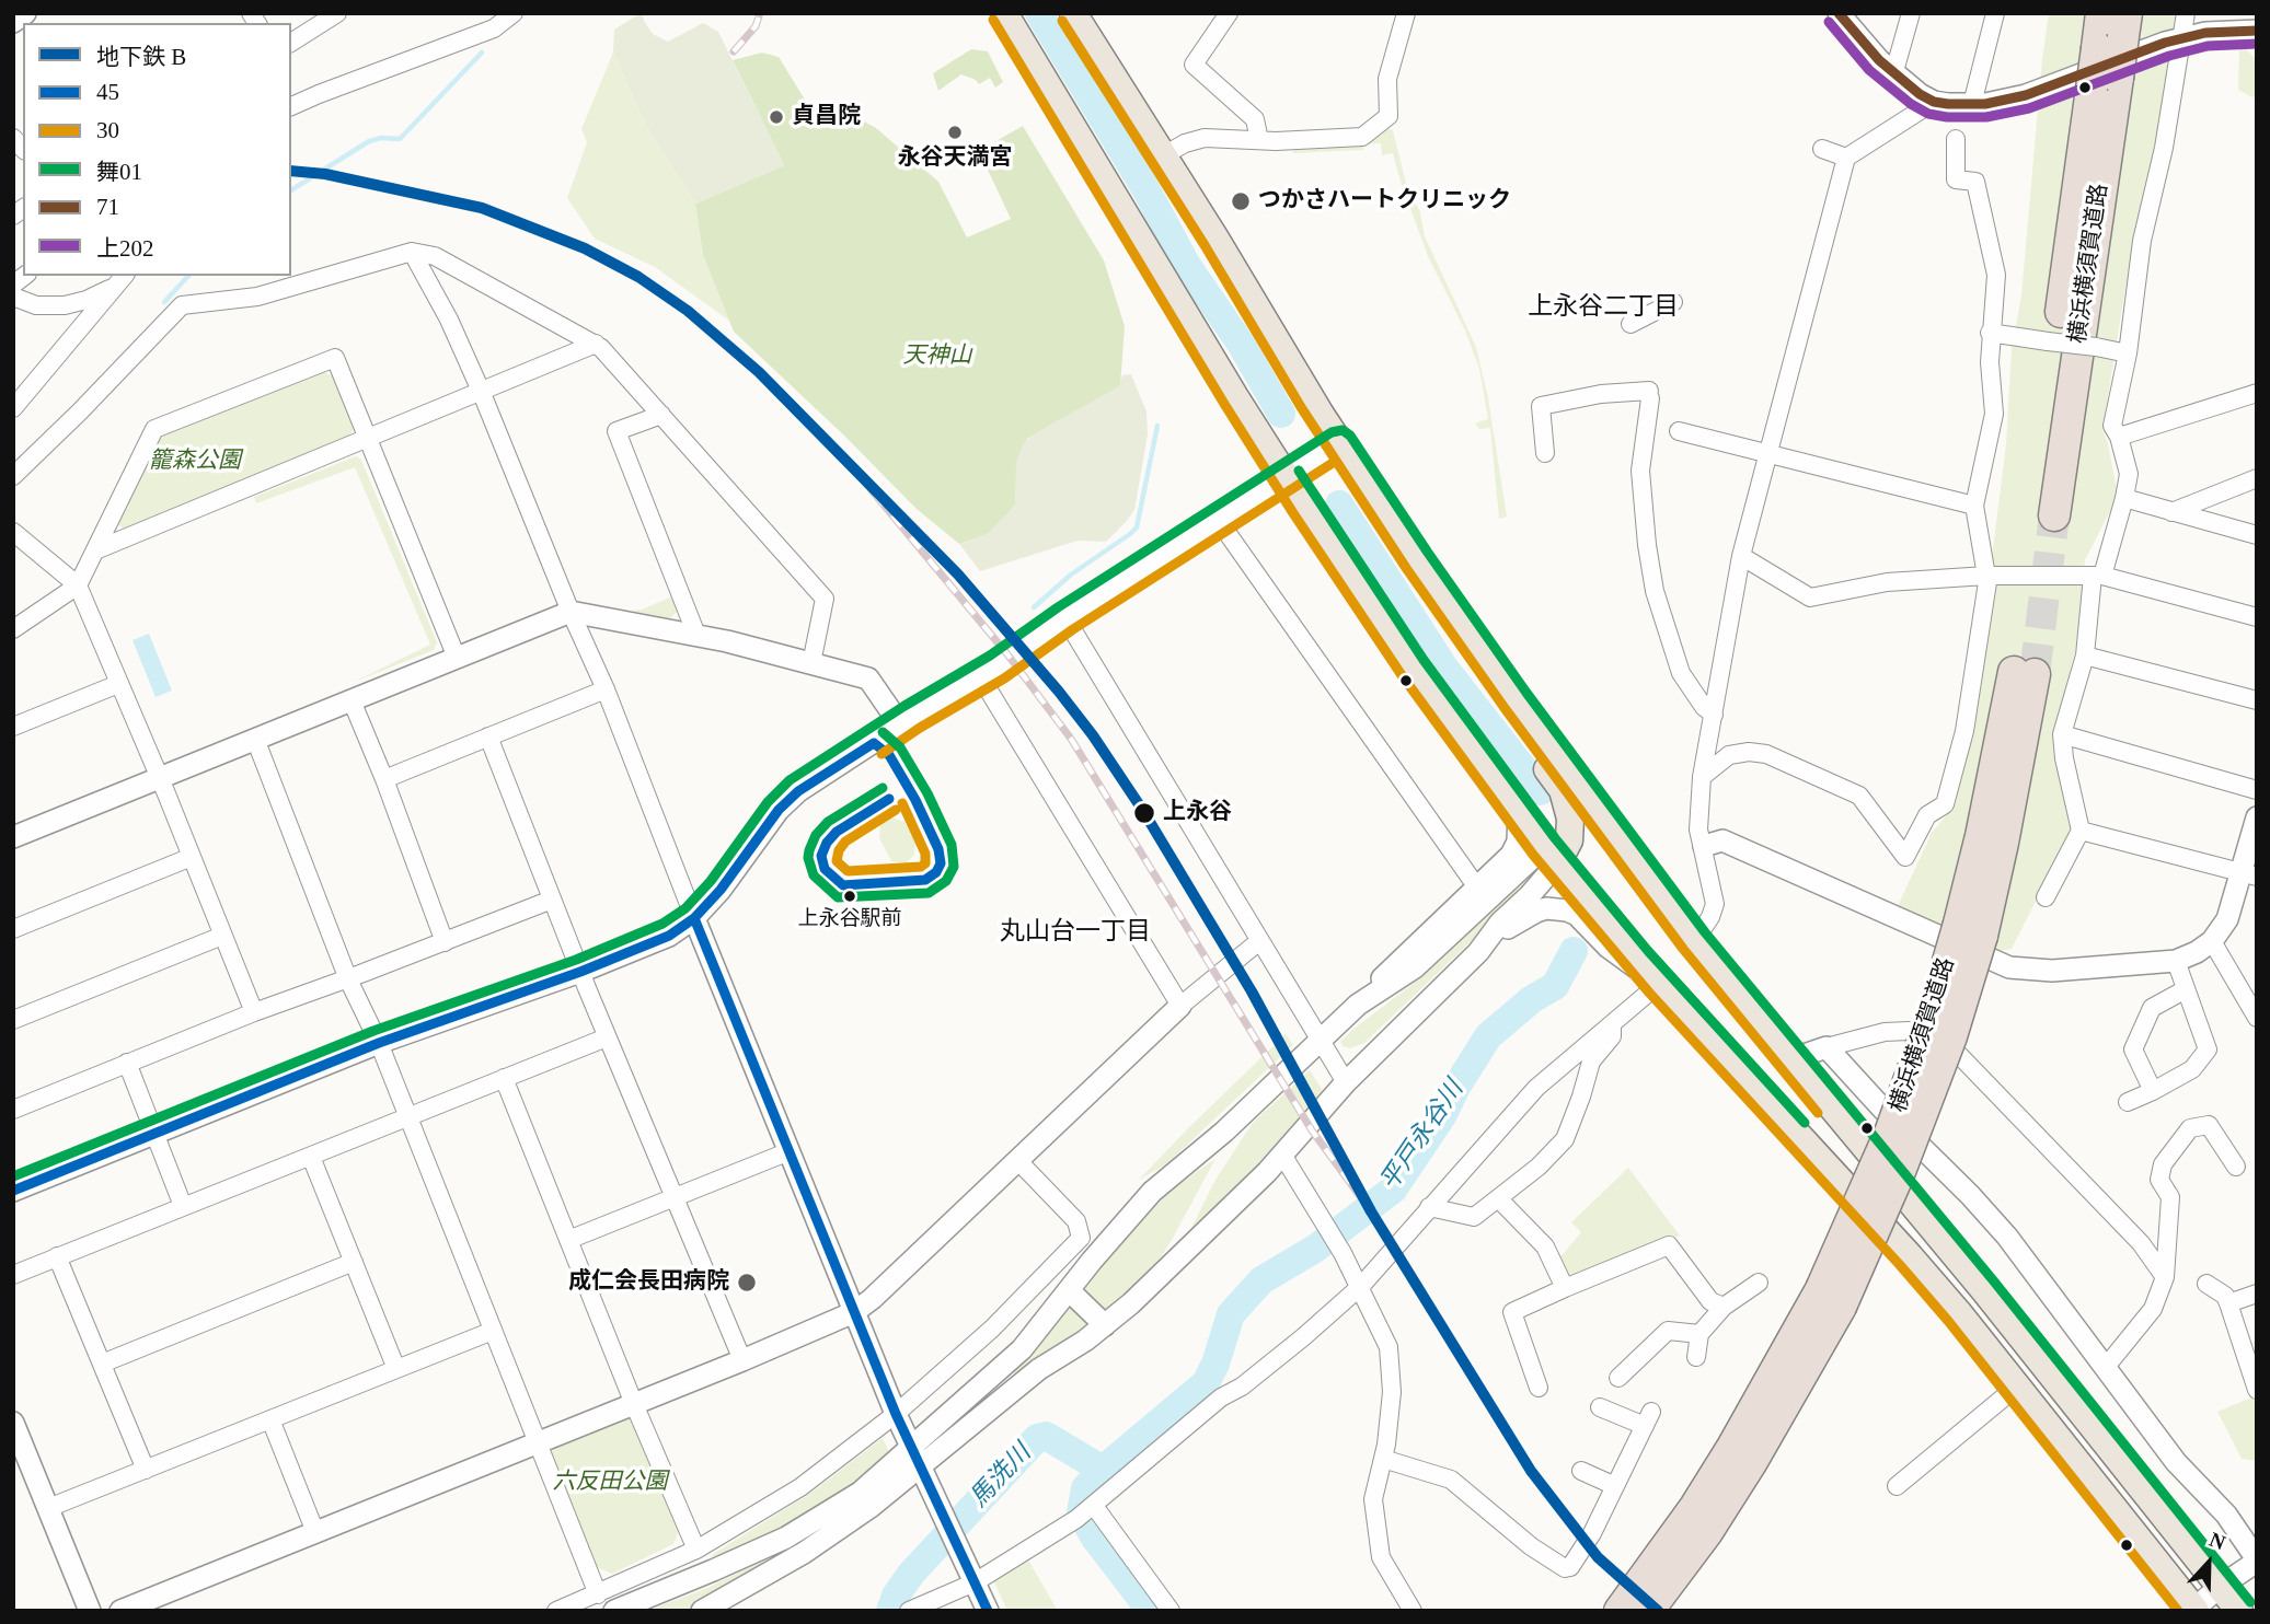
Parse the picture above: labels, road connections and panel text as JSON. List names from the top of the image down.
{
  "streets": {
    "highway": ["横浜横須賀道路"]
  },
  "districts": ["上永谷二丁目", "丸山台一丁目"],
  "water": ["平戸永谷川", "馬洗川"],
  "parks": ["天神山", "籠森公園", "六反田公園"],
  "places": [
    "貞昌院",
    "永谷天満宮",
    "つかさハートクリニック",
    "上永谷",
    "上永谷駅前",
    "成仁会長田病院"
  ],
  "lines": [
    "transit line 71",
    "transit line 30",
    "transit line 上202",
    "metro line B",
    "transit line 舞01",
    "transit line 45"
  ],
  "legend": [
    "地下鉄 B",
    "45",
    "30",
    "舞01",
    "71",
    "上202"
  ],
  "north": "top"
}
